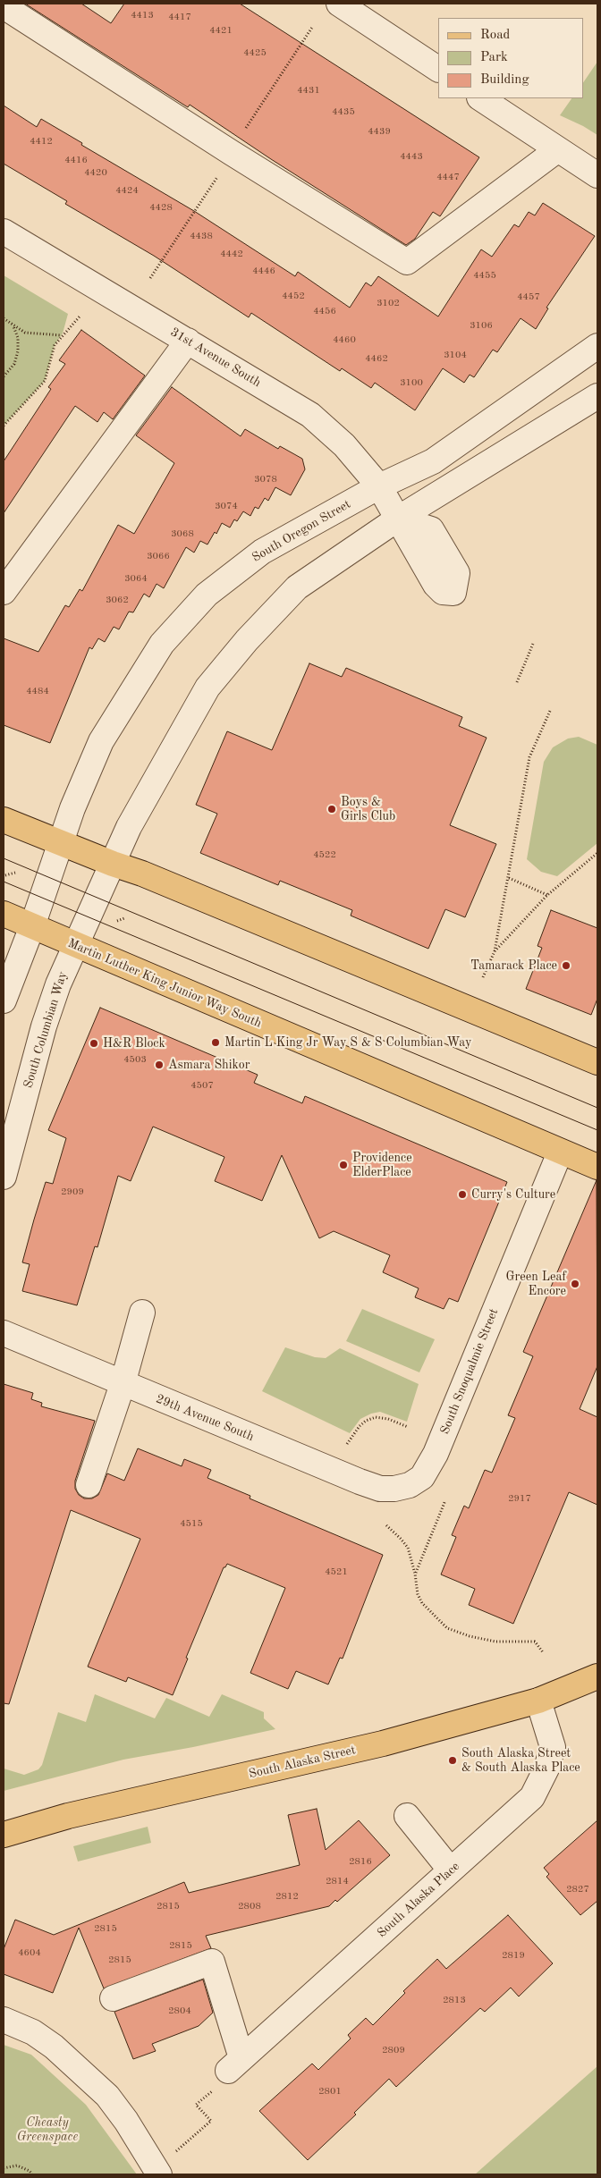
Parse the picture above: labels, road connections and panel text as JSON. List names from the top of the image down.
{
  "streets": {
    "main road": ["Martin Luther King Junior Way South", "South Alaska Street"],
    "street": [
      "31st Avenue South",
      "South Oregon Street",
      "South Columbian Way",
      "South Snoqualmie Street",
      "29th Avenue South",
      "South Alaska Place"
    ]
  },
  "crossings": [
    ["31st Avenue South", "South Oregon Street"],
    ["Martin Luther King Junior Way South", "South Columbian Way"],
    ["Martin Luther King Junior Way South", "South Snoqualmie Street"],
    ["South Snoqualmie Street", "29th Avenue South"],
    ["South Alaska Street", "South Alaska Place"]
  ],
  "parks": ["Cheasty Greenspace"],
  "places": [
    "Boys & Girls Club",
    "Tamarack Place",
    "Martin L King Jr Way S & S Columbian Way",
    "H&R Block",
    "Asmara Shikor",
    "Providence ElderPlace",
    "Curry's Culture",
    "Green Leaf Encore",
    "South Alaska Street & South Alaska Place"
  ],
  "house_numbers": [
    "4413",
    "4417",
    "4421",
    "4425",
    "4431",
    "4435",
    "4439",
    "4412",
    "4443",
    "4416",
    "4420",
    "4447",
    "4424",
    "4428",
    "4438",
    "4442",
    "4446",
    "4455",
    "4452",
    "4457",
    "3102",
    "4456",
    "3106",
    "4460",
    "3104",
    "4462",
    "3100",
    "3078",
    "3074",
    "3068",
    "3066",
    "3064",
    "3062",
    "4484",
    "4522",
    "4503",
    "4507",
    "2909",
    "2917",
    "4515",
    "4521",
    "2816",
    "2814",
    "2827",
    "2812",
    "2815",
    "2808",
    "2815",
    "2815",
    "4604",
    "2819",
    "2815",
    "2813",
    "2804",
    "2809",
    "2801"
  ],
  "legend": ["Road", "Park", "Building"]
}
